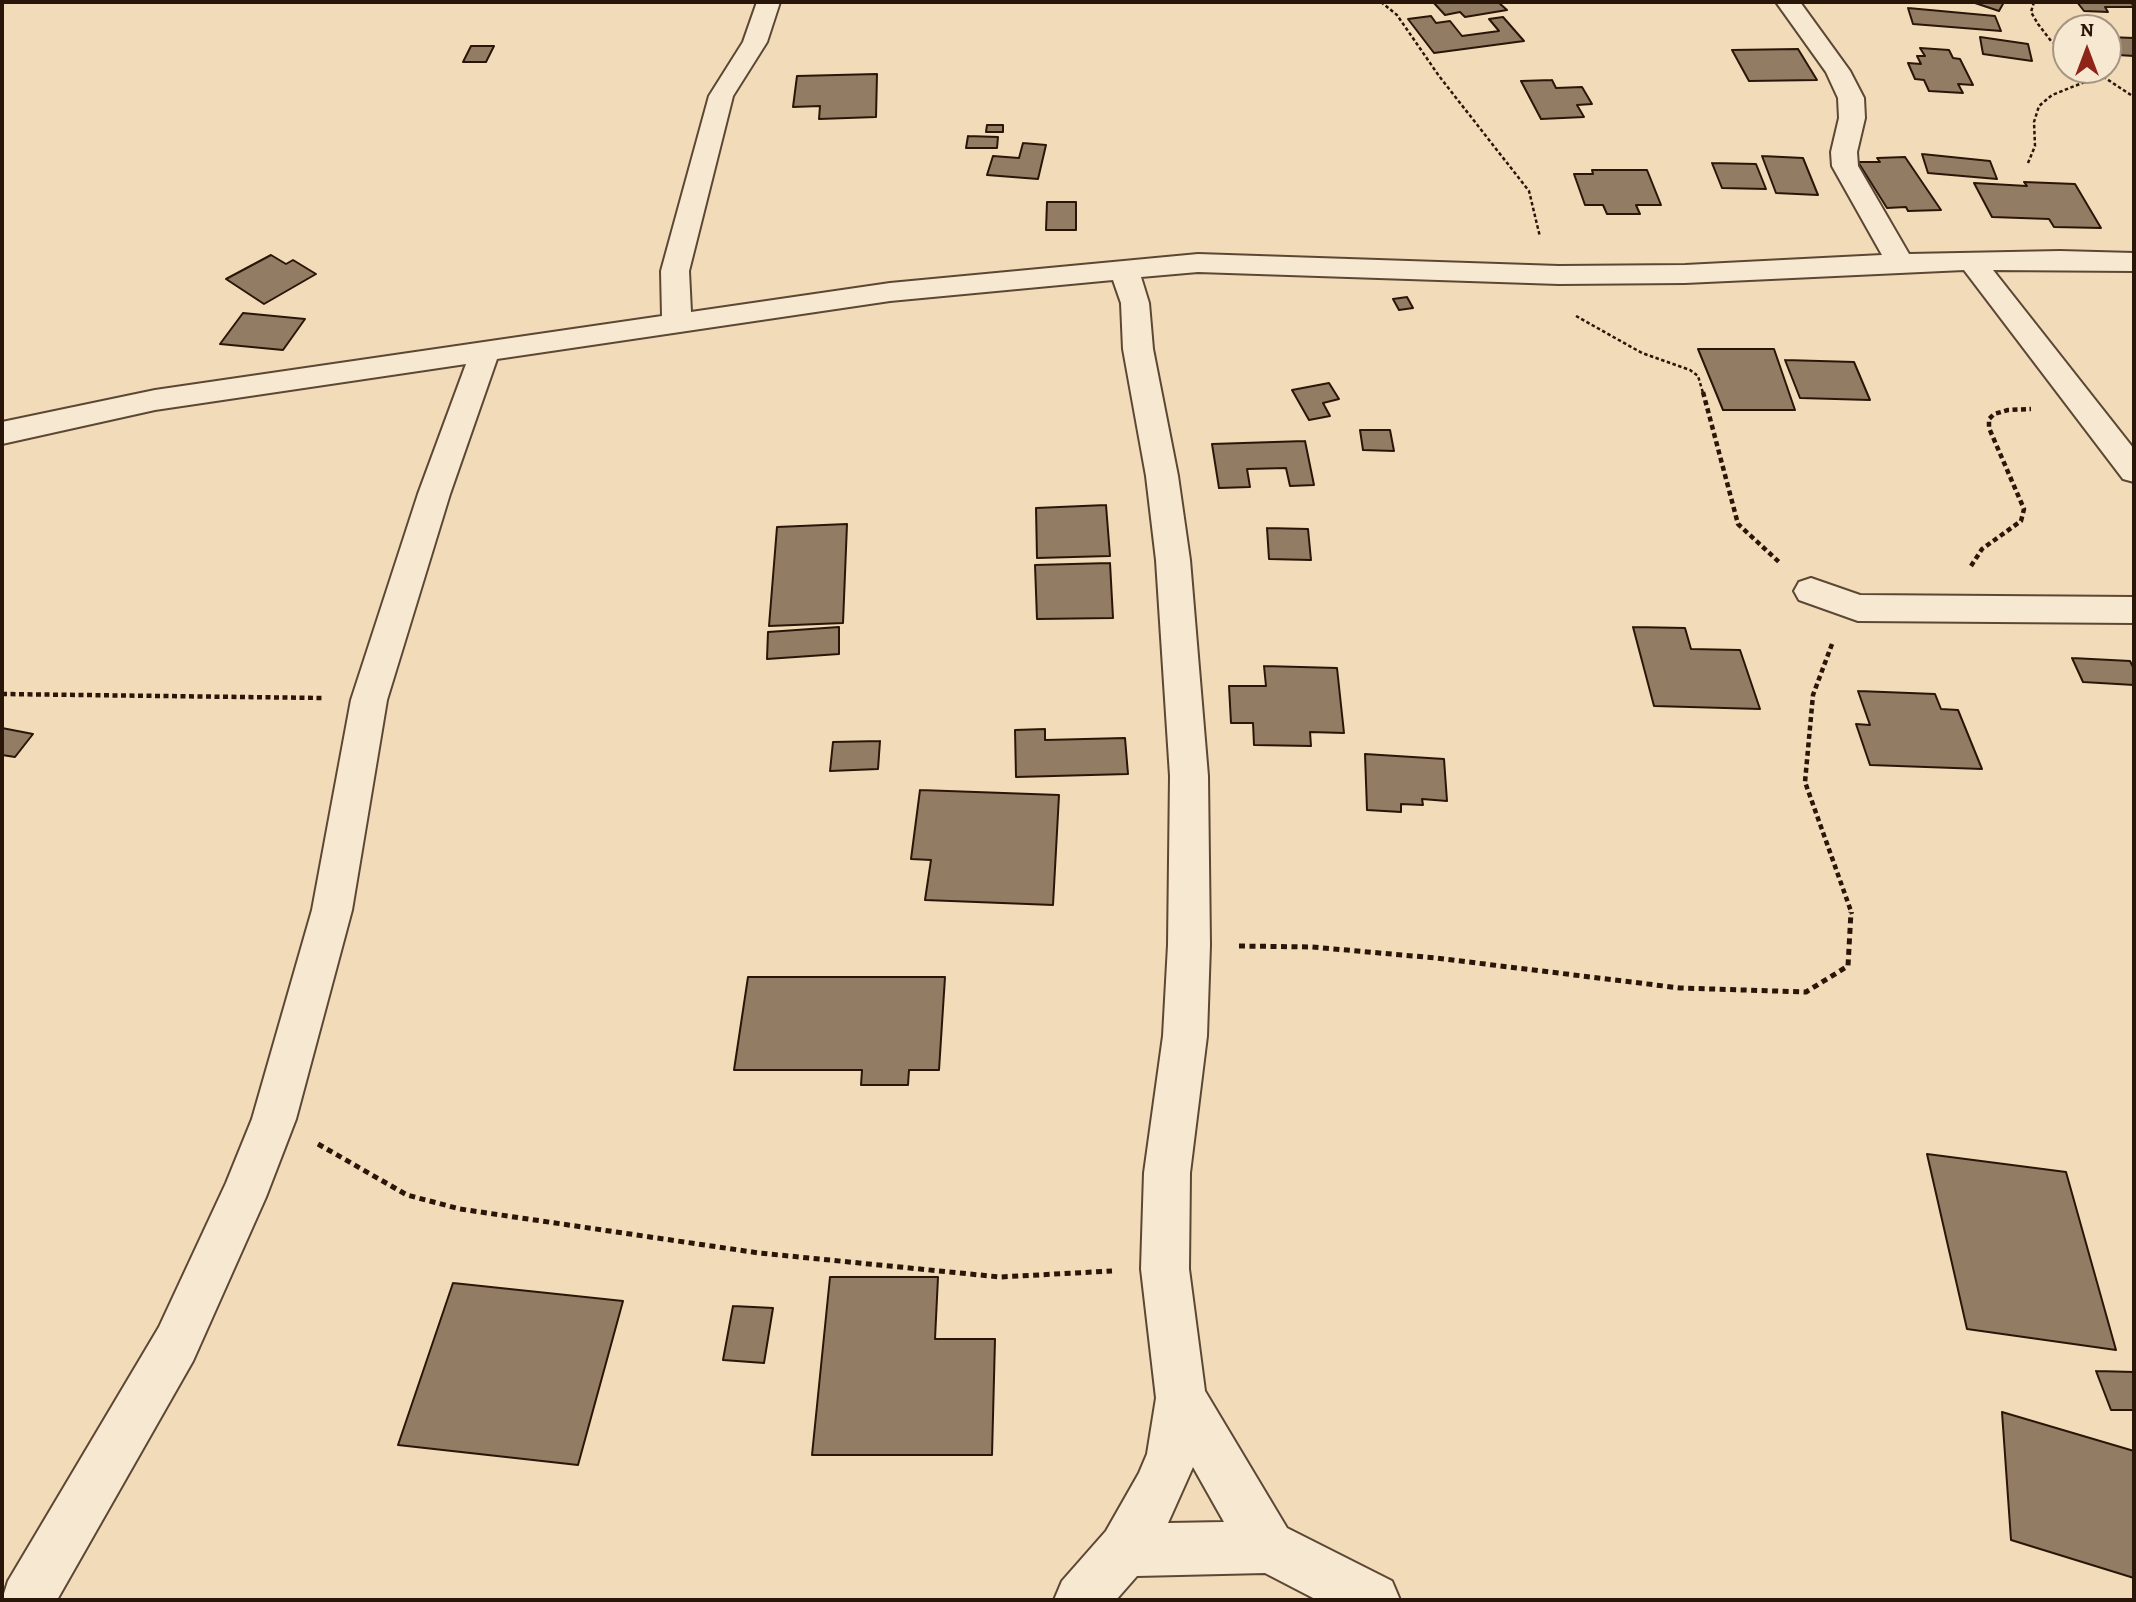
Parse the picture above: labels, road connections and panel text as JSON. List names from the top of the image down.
{
  "north": "top"
}
